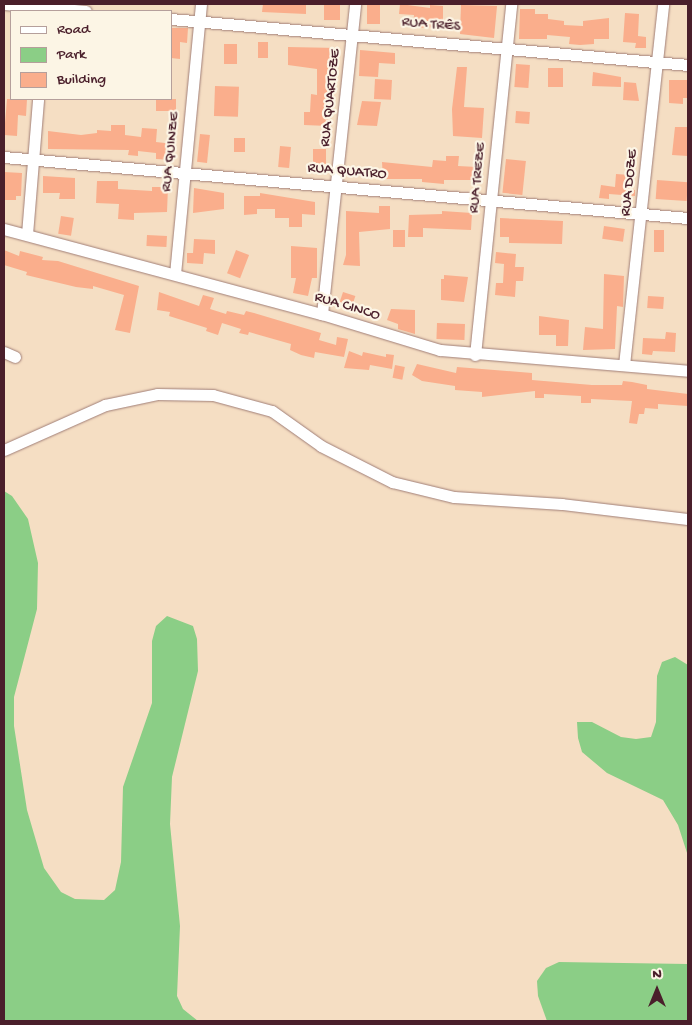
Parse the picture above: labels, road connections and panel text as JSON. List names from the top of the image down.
{
  "streets": {
    "street": [
      "RUA TRÊS",
      "RUA QUARTOZE",
      "RUA QUINZE",
      "RUA QUATRO",
      "RUA TREZE",
      "RUA DOZE",
      "RUA CINCO"
    ]
  },
  "crossings": [
    ["RUA TRÊS", "RUA QUARTOZE"],
    ["RUA TRÊS", "RUA QUINZE"],
    ["RUA TRÊS", "RUA TREZE"],
    ["RUA TRÊS", "RUA DOZE"],
    ["RUA QUARTOZE", "RUA QUATRO"],
    ["RUA QUARTOZE", "RUA CINCO"],
    ["RUA QUINZE", "RUA QUATRO"],
    ["RUA QUINZE", "RUA CINCO"],
    ["RUA QUATRO", "RUA TREZE"],
    ["RUA QUATRO", "RUA DOZE"],
    ["RUA TREZE", "RUA CINCO"],
    ["RUA DOZE", "RUA CINCO"]
  ],
  "legend": ["Road", "Park", "Building"],
  "north": "top"
}
